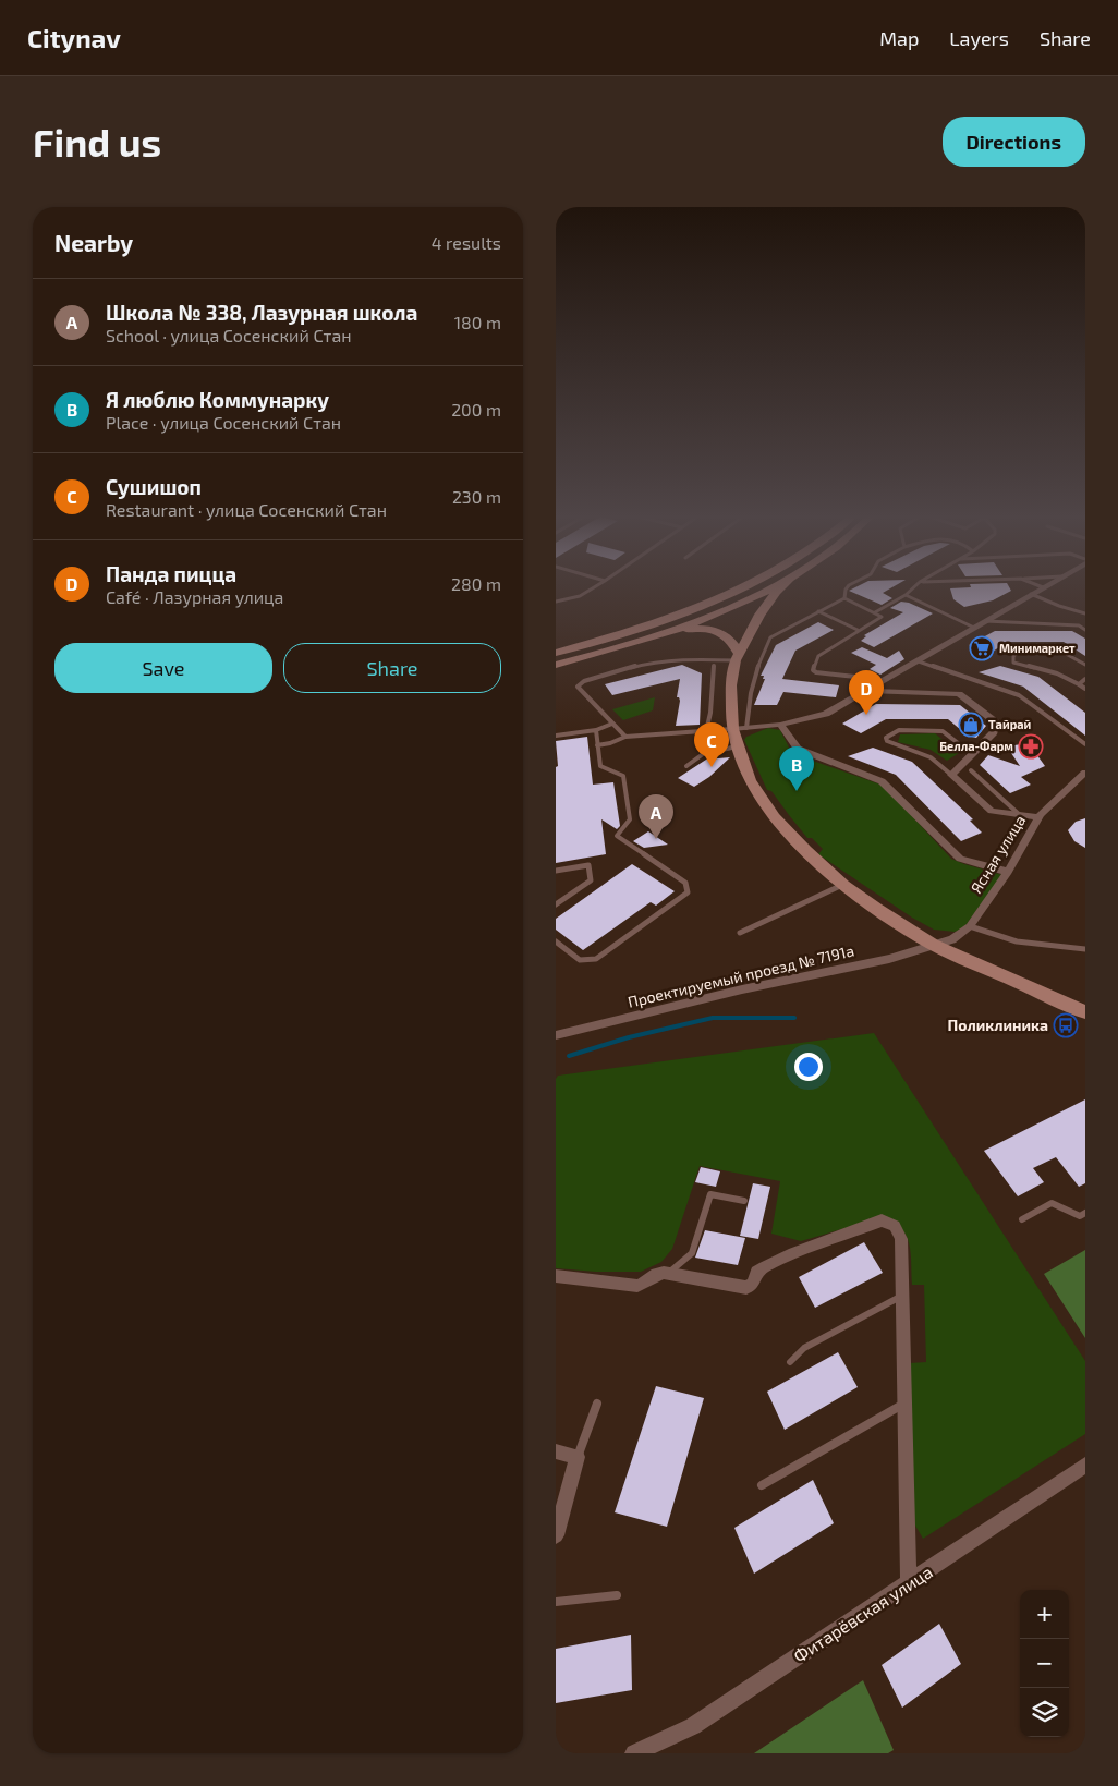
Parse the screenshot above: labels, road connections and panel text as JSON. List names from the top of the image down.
{
  "streets": {
    "street": ["Ясная улица", "Проектируемый проезд № 7191а", "Фитарёвская улица"]
  },
  "crossings": [
    ["Ясная улица", "Проектируемый проезд № 7191а"]
  ],
  "places": {
    "supermarket": ["Минимаркет"],
    "shop": ["Тайрай"],
    "pharmacy": ["Белла-Фарм"],
    "bus stop": ["Поликлиника"]
  },
  "page": {
    "header": "Citynav",
    "nav": ["Map", "Layers", "Share"],
    "buttons": [
      "Directions",
      ["Save", "Share"]
    ],
    "title": "Find us",
    "heading": ["Nearby", "4 results"],
    "list": [
      {
        "mark": "A",
        "name": "Школа № 338, Лазурная школа",
        "note": "School · улица Сосенский Стан",
        "value": "180 m"
      },
      {
        "mark": "B",
        "name": "Я люблю Коммунарку",
        "note": "Place · улица Сосенский Стан",
        "value": "200 m"
      },
      {
        "mark": "C",
        "name": "Сушишоп",
        "note": "Restaurant · улица Сосенский Стан",
        "value": "230 m"
      },
      {
        "mark": "D",
        "name": "Панда пицца",
        "note": "Café · Лазурная улица",
        "value": "280 m"
      }
    ],
    "pins": [
      "D",
      "C",
      "B",
      "A"
    ],
    "map_buttons": ["+", "−"]
  }
}
